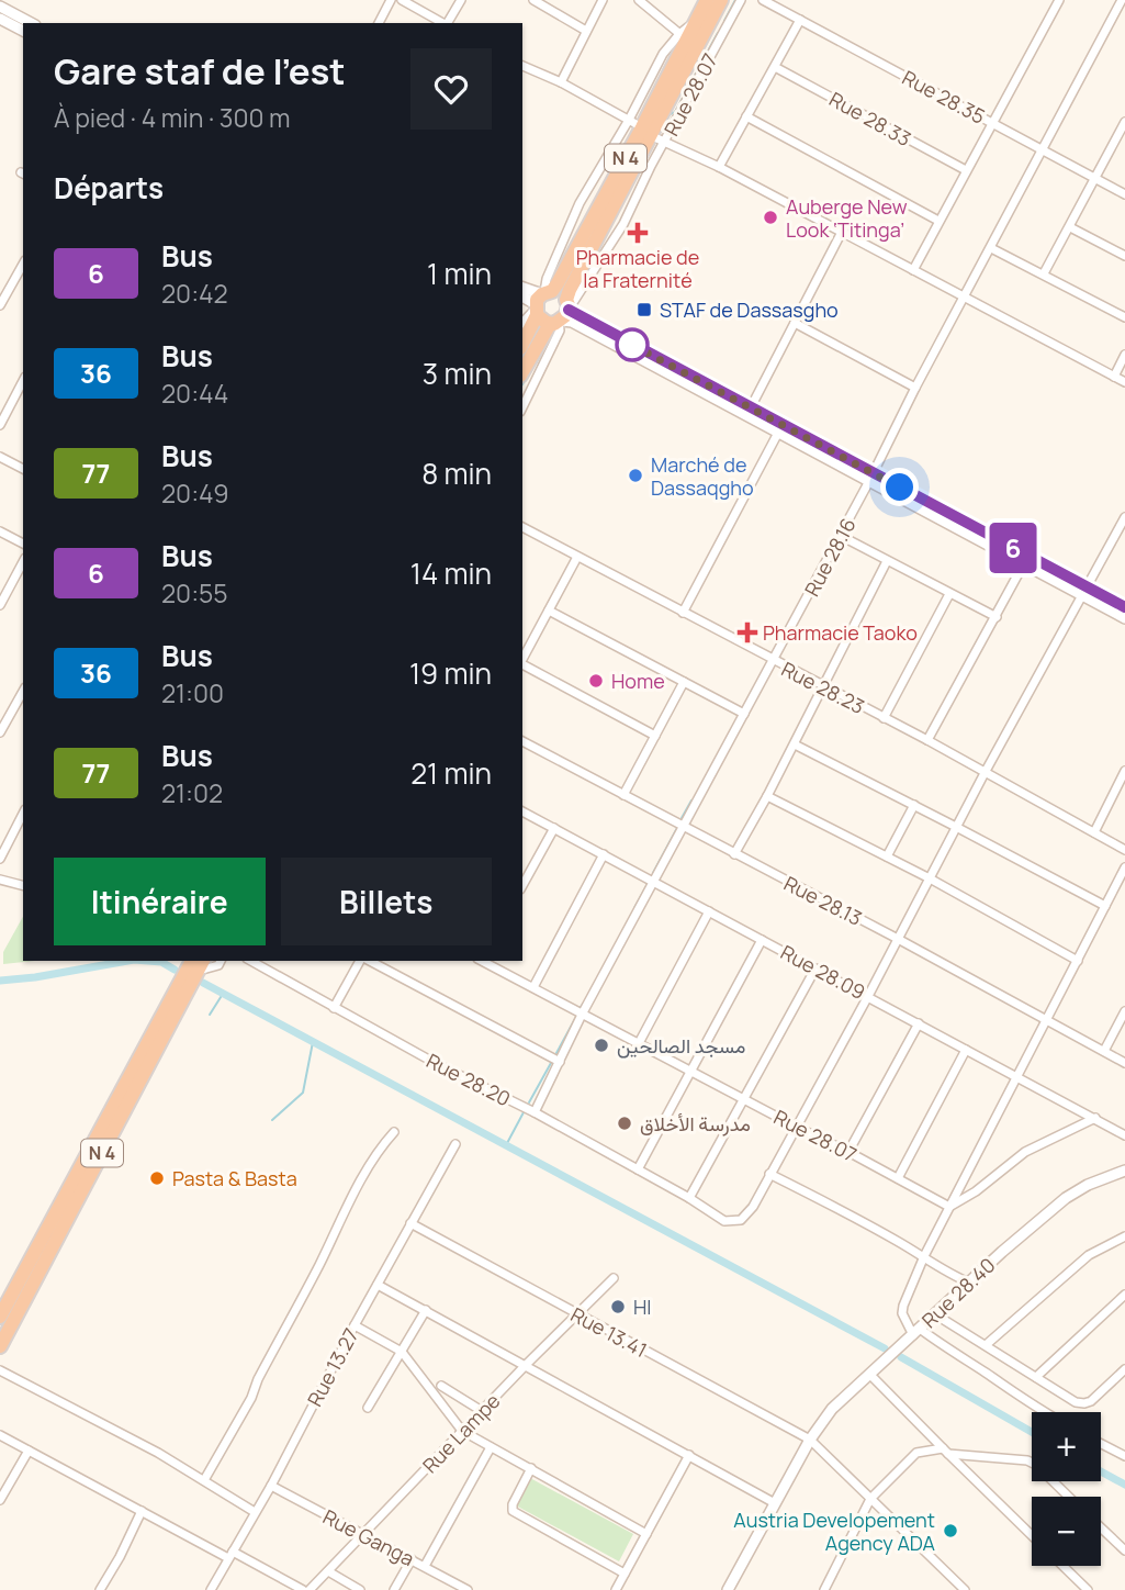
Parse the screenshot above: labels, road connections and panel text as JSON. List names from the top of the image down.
{
  "streets": {
    "highway": ["N 4"],
    "street": [
      "Rue 28.07",
      "Rue 28.35",
      "Rue 28.33",
      "Rue 28.16",
      "Rue 28.23",
      "Rue 28.13",
      "Rue 28.09",
      "Rue 28.20",
      "Rue 28.40",
      "Rue 13.41",
      "Rue 13.27",
      "Rue Lampe",
      "Rue Ganga"
    ]
  },
  "crossings": [
    ["Rue 28.07", "N 4"],
    ["Rue 28.07", "Rue 28.16"],
    ["Rue 28.35", "Rue 28.16"],
    ["Rue 28.16", "Rue 28.23"],
    ["Rue 28.16", "Rue 28.13"],
    ["Rue 28.16", "Rue 28.09"],
    ["Rue 28.16", "Rue 28.20"],
    ["Rue 28.40", "Rue 13.41"],
    ["Rue 13.41", "Rue 13.27"],
    ["Rue 13.41", "Rue Lampe"],
    ["Rue 13.27", "Rue Ganga"],
    ["Rue Lampe", "Rue Ganga"]
  ],
  "places": {
    "other": [
      "Auberge New Look ‘Titinga’",
      "Marché de Dassaqgho",
      "Home",
      "مسجد الصالحين",
      "مدرسة الأخلاق",
      "Pasta & Basta",
      "HI",
      "Austria Developement Agency ADA"
    ],
    "health": ["Pharmacie de la Fraternité", "Pharmacie Taoko"],
    "transit": ["STAF de Dassasgho"]
  },
  "lines": ["bus line 6"],
  "page": {
    "on_map": "6",
    "heading": [
      ["Gare staf de l'est", "À pied · 4 min · 300 m"],
      "Départs"
    ],
    "list": [
      {
        "mark": "6",
        "name": "Bus",
        "note": "20:42",
        "value": "1 min"
      },
      {
        "mark": "36",
        "name": "Bus",
        "note": "20:44",
        "value": "3 min"
      },
      {
        "mark": "77",
        "name": "Bus",
        "note": "20:49",
        "value": "8 min"
      },
      {
        "mark": "6",
        "name": "Bus",
        "note": "20:55",
        "value": "14 min"
      },
      {
        "mark": "36",
        "name": "Bus",
        "note": "21:00",
        "value": "19 min"
      },
      {
        "mark": "77",
        "name": "Bus",
        "note": "21:02",
        "value": "21 min"
      }
    ],
    "buttons": ["Itinéraire", "Billets"],
    "map_buttons": ["+", "−"]
  }
}
